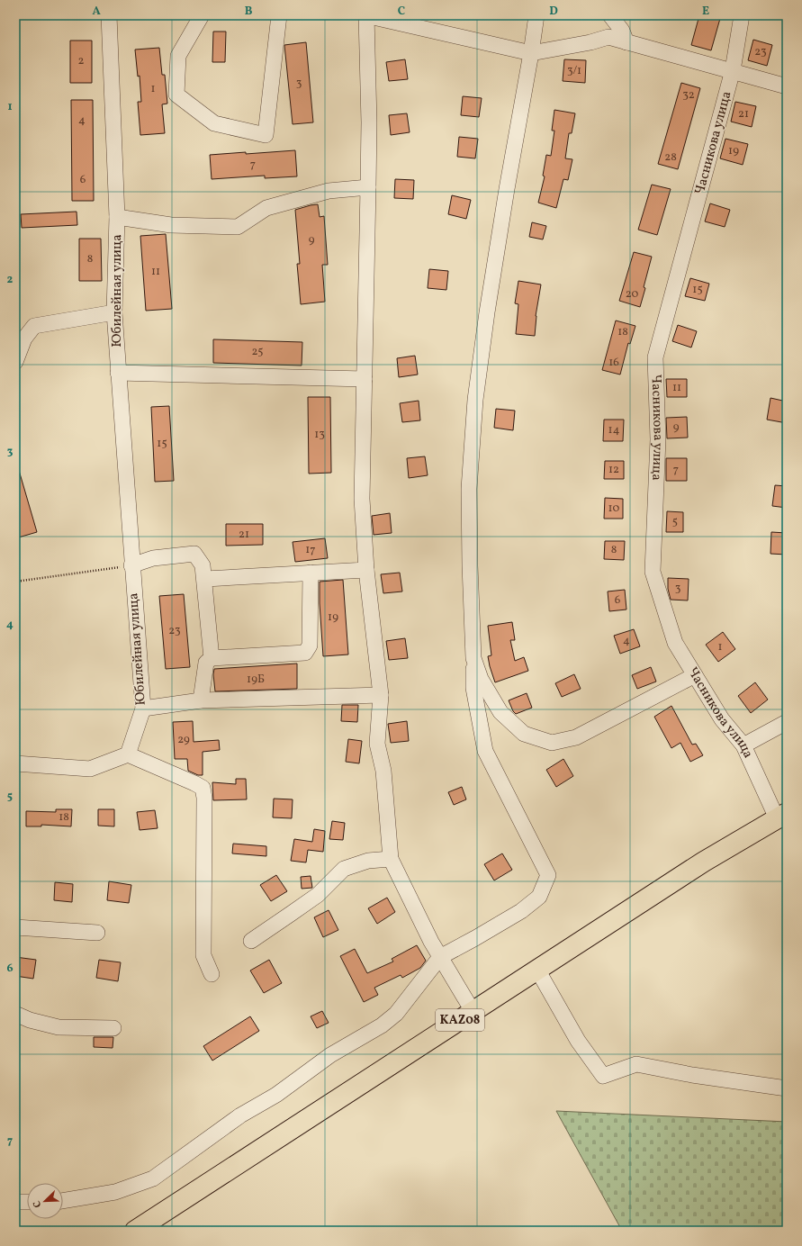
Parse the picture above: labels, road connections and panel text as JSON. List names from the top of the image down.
{
  "streets": {
    "highway": ["KAZ08"],
    "street": ["Часникова улица", "Юбилейная улица"]
  },
  "crossings": [
    ["Часникова улица", "KAZ08"]
  ],
  "house_numbers": [
    "23",
    "2",
    "3/1",
    "3",
    "1",
    "32",
    "21",
    "4",
    "19",
    "28",
    "7",
    "6",
    "9",
    "8",
    "11",
    "15",
    "20",
    "18",
    "25",
    "16",
    "11",
    "9",
    "14",
    "13",
    "15",
    "12",
    "7",
    "10",
    "5",
    "21",
    "17",
    "8",
    "3",
    "6",
    "19",
    "23",
    "4",
    "1",
    "19Б",
    "29",
    "18"
  ],
  "north": "bottom left",
  "grid": {
    "columns": [
      "A",
      "B",
      "C",
      "D",
      "E"
    ],
    "rows": [
      "1",
      "2",
      "3",
      "4",
      "5",
      "6",
      "7"
    ]
  }
}
